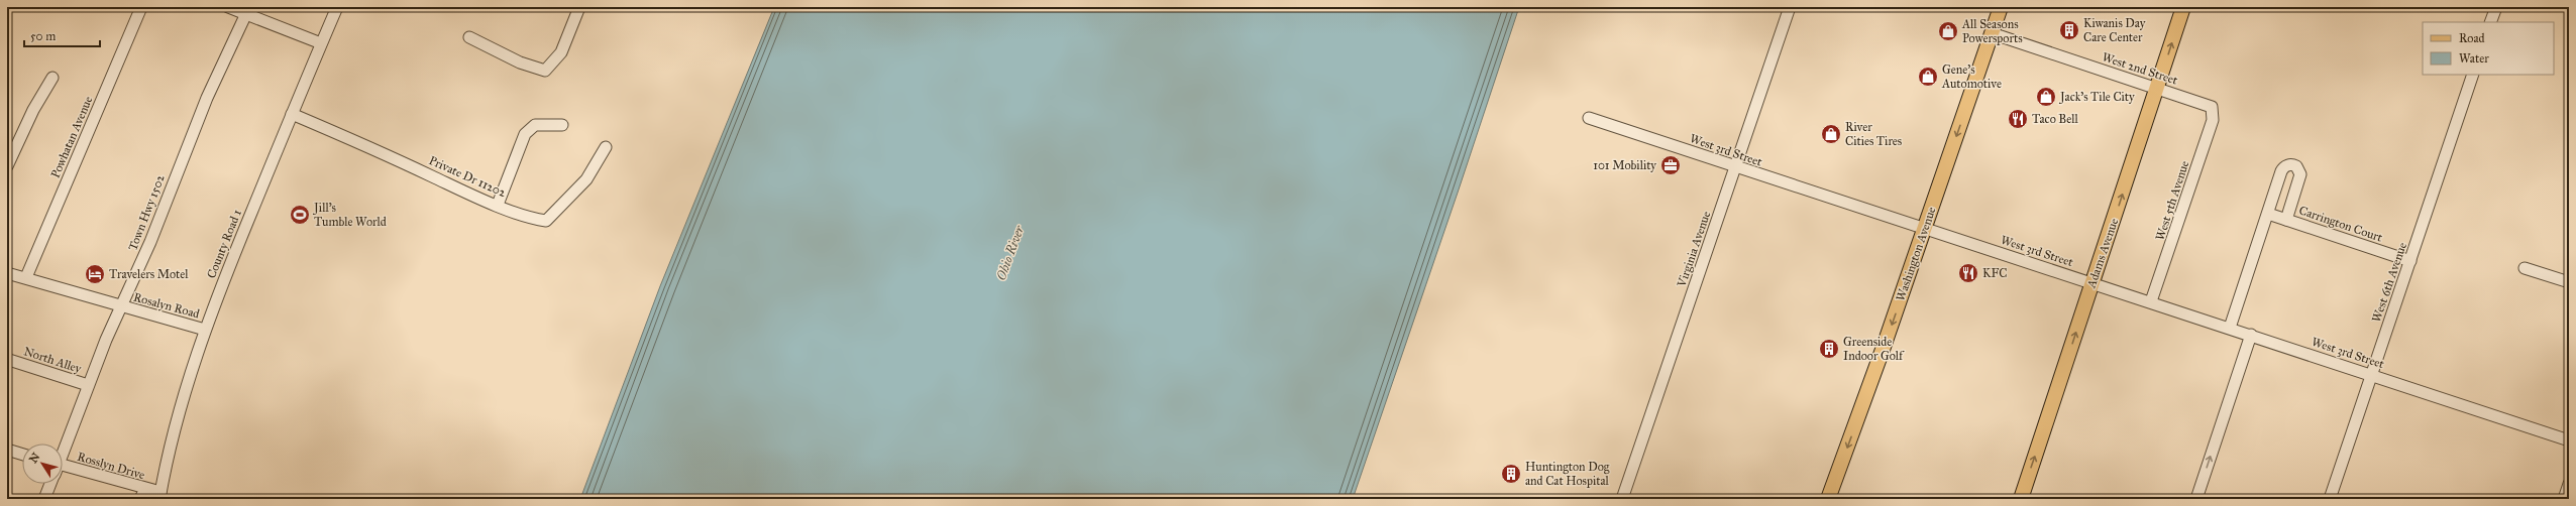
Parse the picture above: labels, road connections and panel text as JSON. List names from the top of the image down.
{
  "streets": {
    "main road": ["Adams Avenue", "Washington Avenue"],
    "street": [
      "West 2nd Street",
      "Powhatan Avenue",
      "West 3rd Street",
      "Private Dr 11202",
      "West 5th Avenue",
      "Town Hwy 1502",
      "Carrington Court",
      "County Road 1",
      "Virginia Avenue",
      "West 6th Avenue",
      "Rosalyn Road",
      "North Alley",
      "Rosslyn Drive"
    ]
  },
  "crossings": [
    ["West 2nd Street", "West 5th Avenue"],
    ["West 2nd Street", "Adams Avenue"],
    ["West 2nd Street", "Washington Avenue"],
    ["Powhatan Avenue", "Rosalyn Road"],
    ["West 3rd Street", "West 5th Avenue"],
    ["West 3rd Street", "Carrington Court"],
    ["West 3rd Street", "Virginia Avenue"],
    ["West 3rd Street", "Adams Avenue"],
    ["West 3rd Street", "Washington Avenue"],
    ["West 3rd Street", "West 6th Avenue"],
    ["Private Dr 11202", "County Road 1"],
    ["Town Hwy 1502", "Rosalyn Road"],
    ["Town Hwy 1502", "North Alley"],
    ["Carrington Court", "West 6th Avenue"],
    ["County Road 1", "Rosalyn Road"],
    ["County Road 1", "Rosslyn Drive"]
  ],
  "one_way": ["Adams Avenue", "Washington Avenue"],
  "water": ["Ohio River"],
  "places": {
    "building": ["Kiwanis Day Care Center", "Greenside Indoor Golf", "Huntington Dog and Cat Hospital"],
    "shop": [
      "All Seasons Powersports",
      "Gene's Automotive",
      "Jack's Tile City",
      "River Cities Tires"
    ],
    "restaurant": ["Taco Bell", "KFC"],
    "office": ["101 Mobility"],
    "sports": ["Jill's Tumble World"],
    "hotel": ["Travelers Motel"]
  },
  "legend": ["Road", "Water"],
  "scale_bar": "50 m",
  "north": "top left"
}
